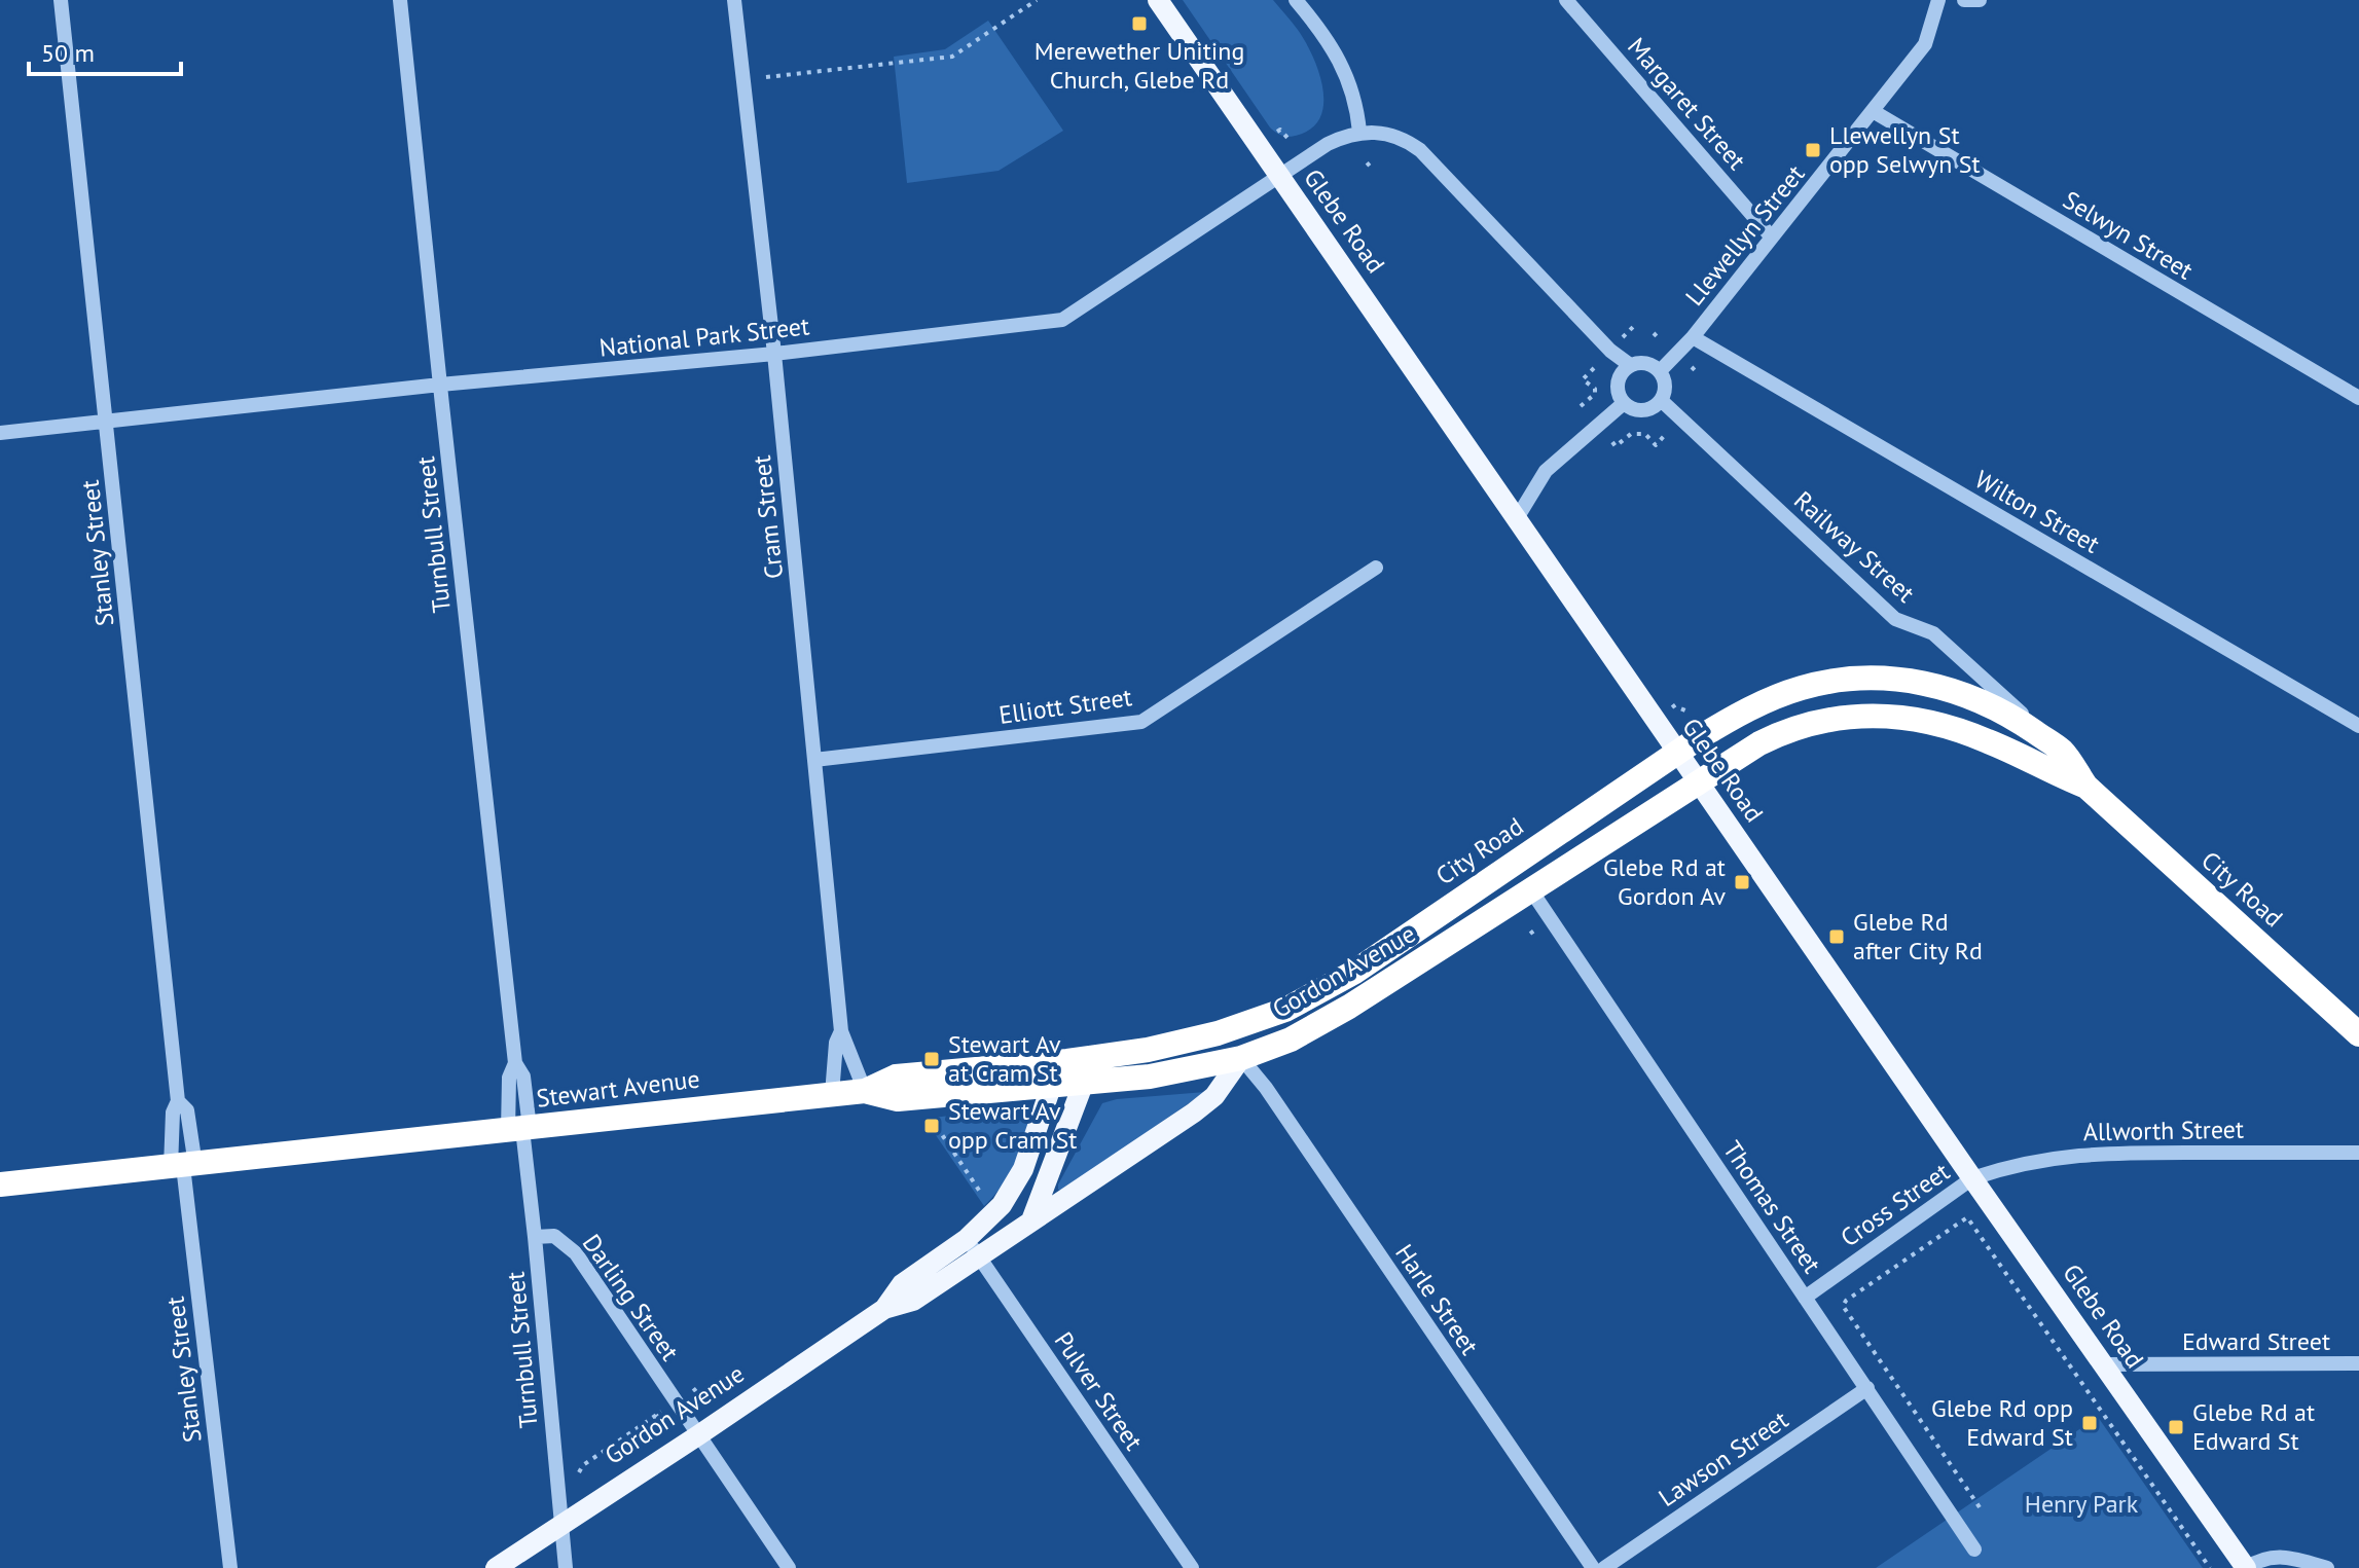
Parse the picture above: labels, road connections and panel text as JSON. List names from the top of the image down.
{
  "streets": {
    "highway": ["City Road", "Gordon Avenue", "Stewart Avenue"],
    "main road": ["Glebe Road"],
    "street": [
      "Margaret Street",
      "Llewellyn Street",
      "Selwyn Street",
      "National Park Street",
      "Wilton Street",
      "Cram Street",
      "Turnbull Street",
      "Railway Street",
      "Stanley Street",
      "Elliott Street",
      "Allworth Street",
      "Cross Street",
      "Thomas Street",
      "Darling Street",
      "Harle Street",
      "Edward Street",
      "Pulver Street",
      "Lawson Street"
    ]
  },
  "crossings": [
    ["Margaret Street", "Llewellyn Street"],
    ["Glebe Road", "National Park Street"],
    ["Glebe Road", "City Road"],
    ["Glebe Road", "Gordon Avenue"],
    ["Glebe Road", "Allworth Street"],
    ["Glebe Road", "Cross Street"],
    ["Glebe Road", "Edward Street"],
    ["Llewellyn Street", "Selwyn Street"],
    ["Llewellyn Street", "Wilton Street"],
    ["Llewellyn Street", "Railway Street"],
    ["National Park Street", "Cram Street"],
    ["National Park Street", "Turnbull Street"],
    ["National Park Street", "Stanley Street"],
    ["Cram Street", "Elliott Street"],
    ["Cram Street", "City Road"],
    ["Cram Street", "Stewart Avenue"],
    ["Turnbull Street", "Gordon Avenue"],
    ["Turnbull Street", "Stewart Avenue"],
    ["Turnbull Street", "Darling Street"],
    ["Railway Street", "City Road"],
    ["Stanley Street", "Stewart Avenue"],
    ["City Road", "Gordon Avenue"],
    ["City Road", "Stewart Avenue"],
    ["Gordon Avenue", "Stewart Avenue"],
    ["Gordon Avenue", "Thomas Street"],
    ["Gordon Avenue", "Darling Street"],
    ["Gordon Avenue", "Harle Street"],
    ["Gordon Avenue", "Pulver Street"],
    ["Stewart Avenue", "Harle Street"],
    ["Allworth Street", "Cross Street"],
    ["Cross Street", "Thomas Street"],
    ["Thomas Street", "Lawson Street"]
  ],
  "parks": ["Henry Park"],
  "places": {
    "transit": [
      "Merewether Uniting Church, Glebe Rd",
      "Llewellyn St opp Selwyn St",
      "Glebe Rd at Gordon Av",
      "Glebe Rd after City Rd",
      "Stewart Av at Cram St",
      "Stewart Av opp Cram St",
      "Glebe Rd opp Edward St",
      "Glebe Rd at Edward St"
    ]
  },
  "scale_bar": "50 m"
}
